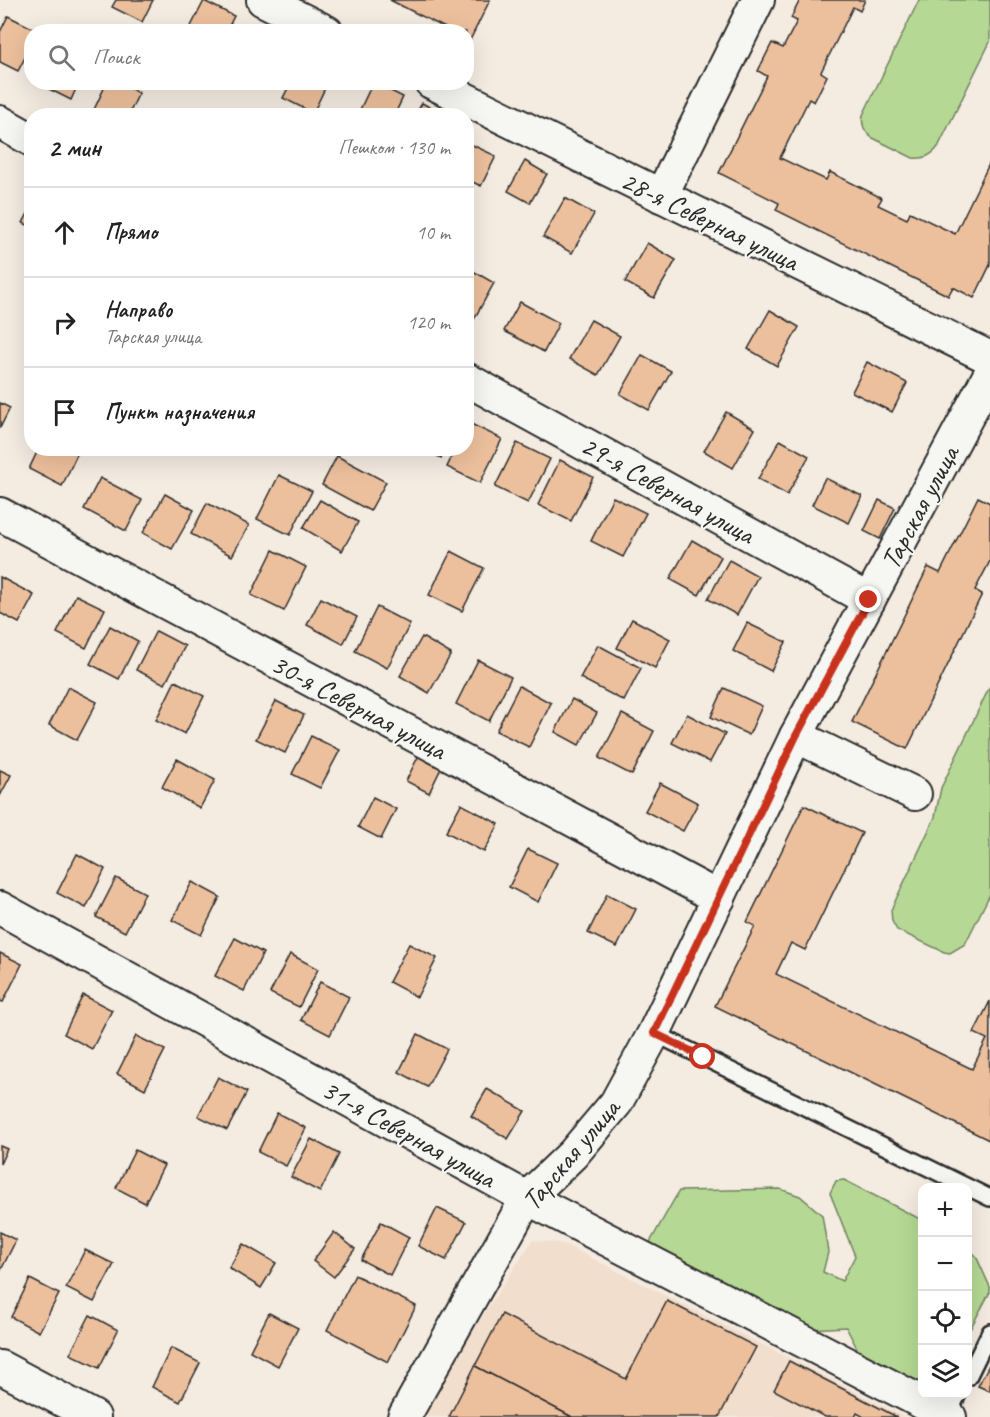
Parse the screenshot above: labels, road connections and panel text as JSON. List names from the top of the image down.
{
  "streets": {
    "street": [
      "28-я Северная улица",
      "29-я Северная улица",
      "Тарская улица",
      "30-я Северная улица",
      "31-я Северная улица"
    ]
  },
  "crossings": [
    ["29-я Северная улица", "Тарская улица"],
    ["Тарская улица", "30-я Северная улица"],
    ["Тарская улица", "31-я Северная улица"]
  ],
  "page": {
    "search": "Поиск",
    "heading": ["2 мин", "Пешком · 130 m"],
    "list": [
      ["Прямо", "10 m"],
      ["Направо", "Тарская улица", "120 m"],
      "Пункт назначения"
    ],
    "map_buttons": ["+", "−"]
  }
}
